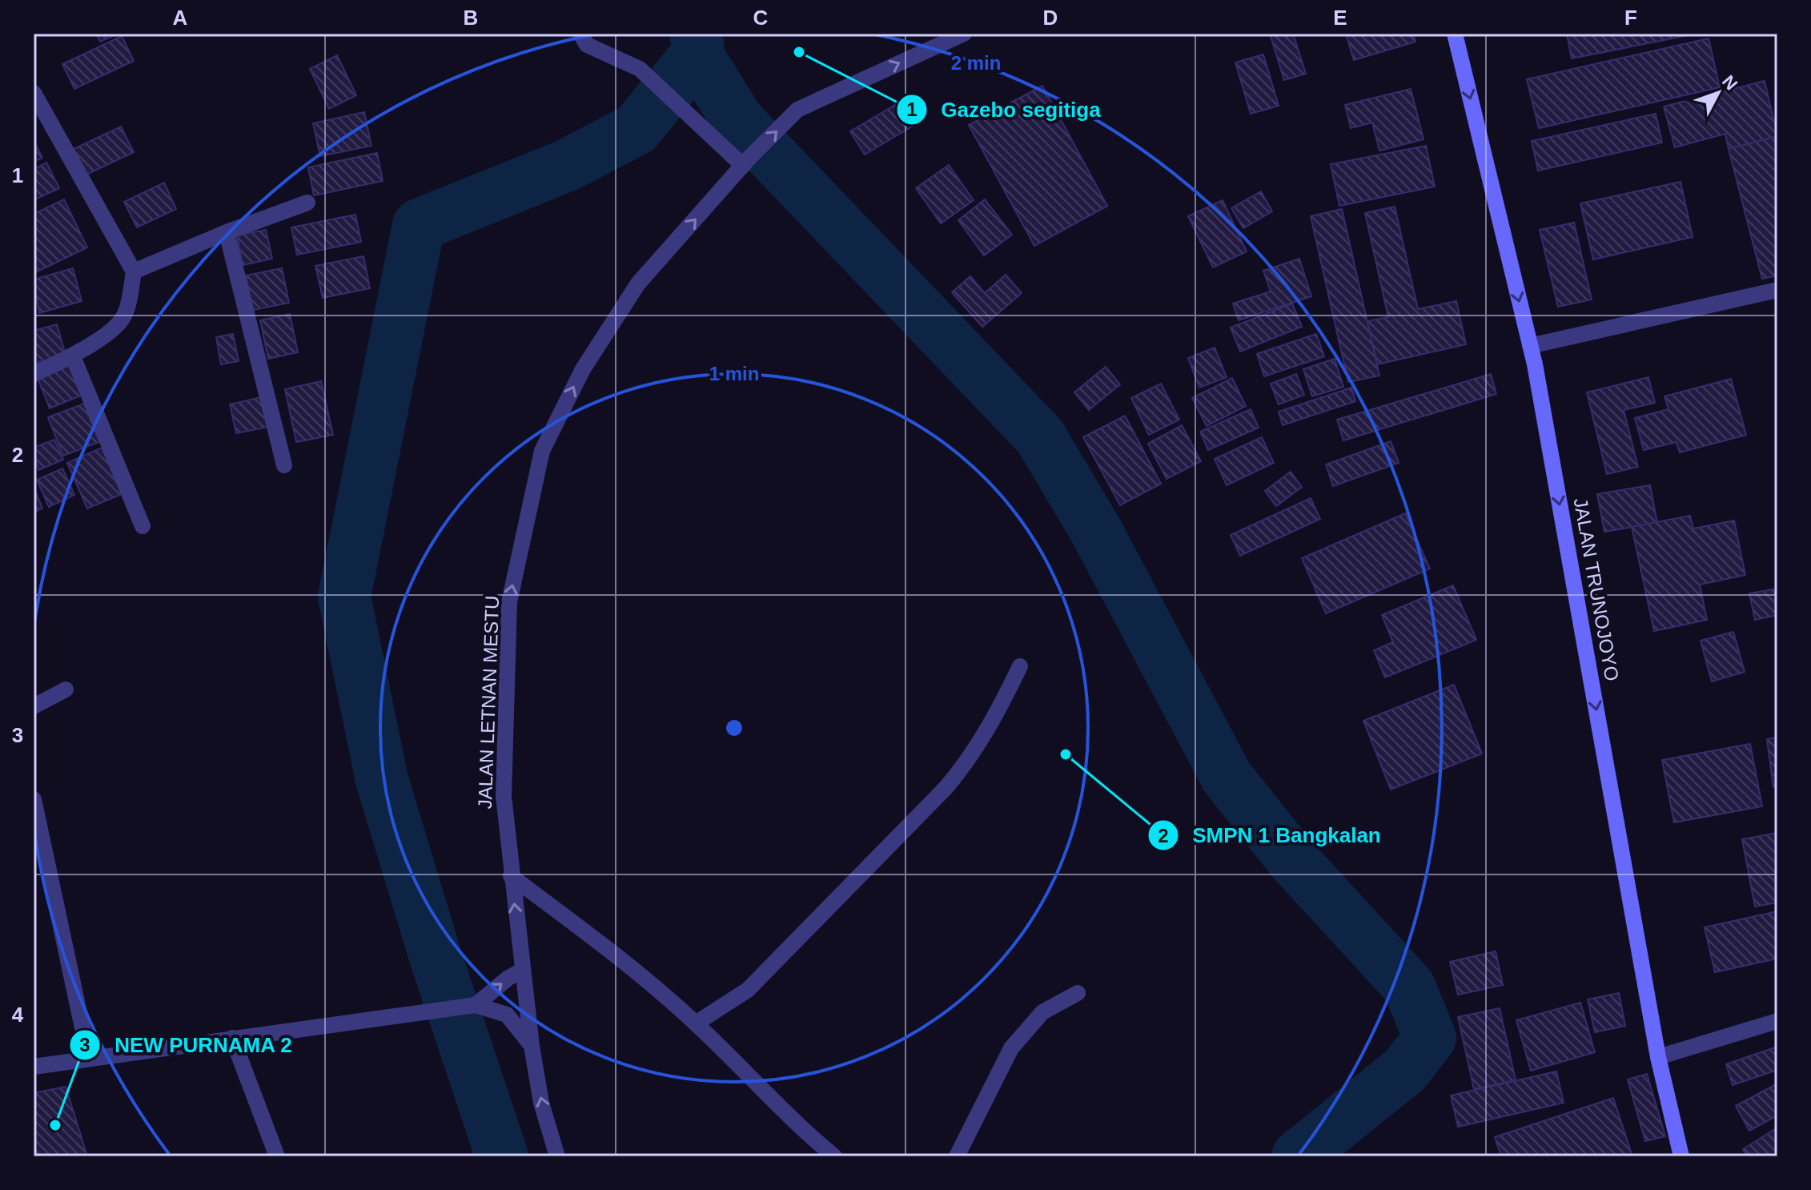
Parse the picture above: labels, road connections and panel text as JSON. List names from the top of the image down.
{
  "streets": {
    "main road": ["JALAN TRUNOJOYO"],
    "street": ["JALAN LETNAN MESTU"]
  },
  "one_way": ["JALAN TRUNOJOYO", "JALAN LETNAN MESTU"],
  "places": ["Gazebo segitiga", "SMPN 1 Bangkalan", "NEW PURNAMA 2"],
  "north": "top right",
  "grid": {
    "columns": [
      "A",
      "B",
      "C",
      "D",
      "E",
      "F"
    ],
    "rows": [
      "1",
      "2",
      "3",
      "4"
    ]
  },
  "rings": ["2 min", "1 min"]
}
